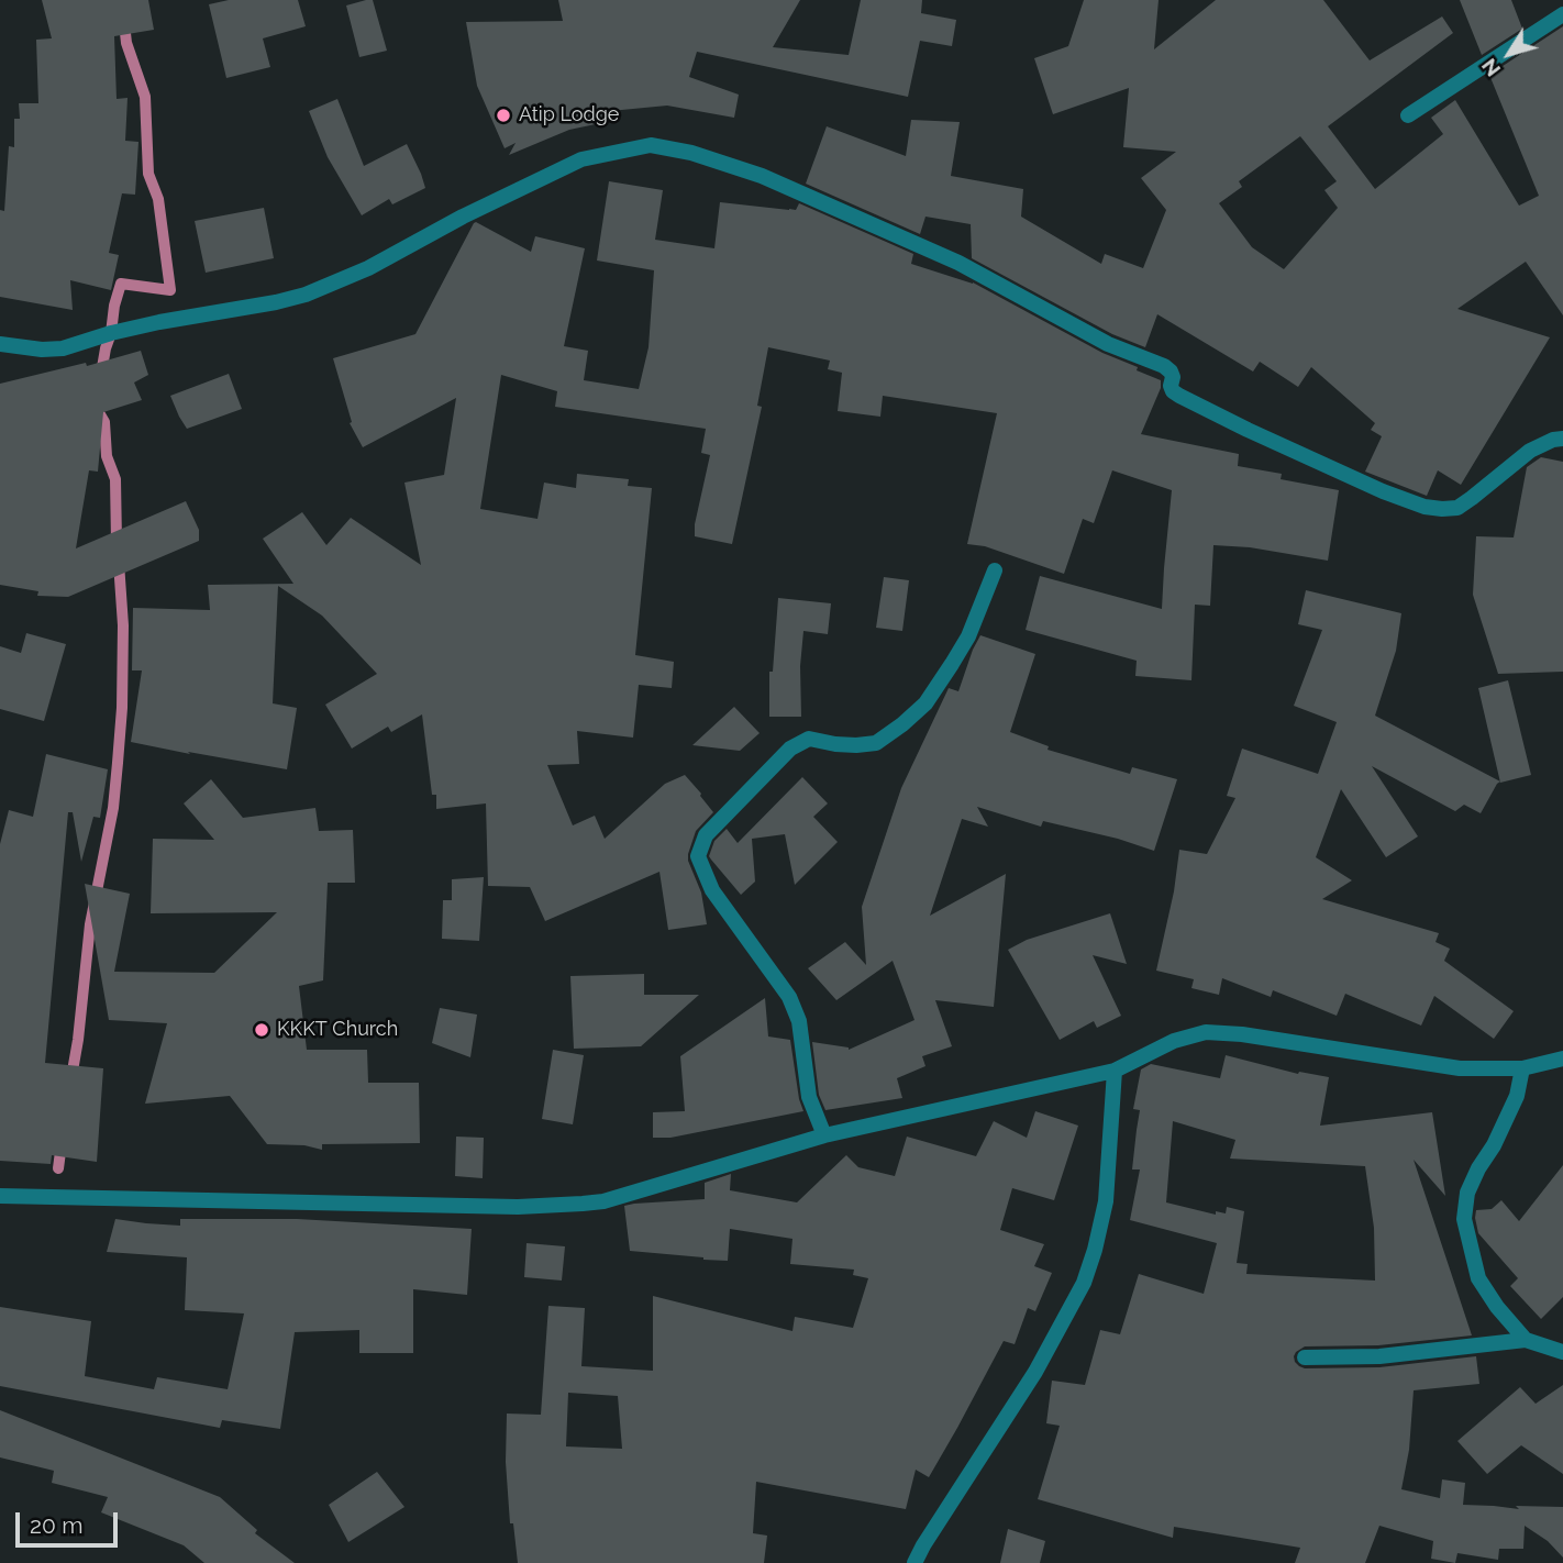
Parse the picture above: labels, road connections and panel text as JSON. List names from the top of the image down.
{
  "places": ["Atip Lodge", "KKKT Church"],
  "scale_bar": "20 m",
  "north": "bottom left"
}
